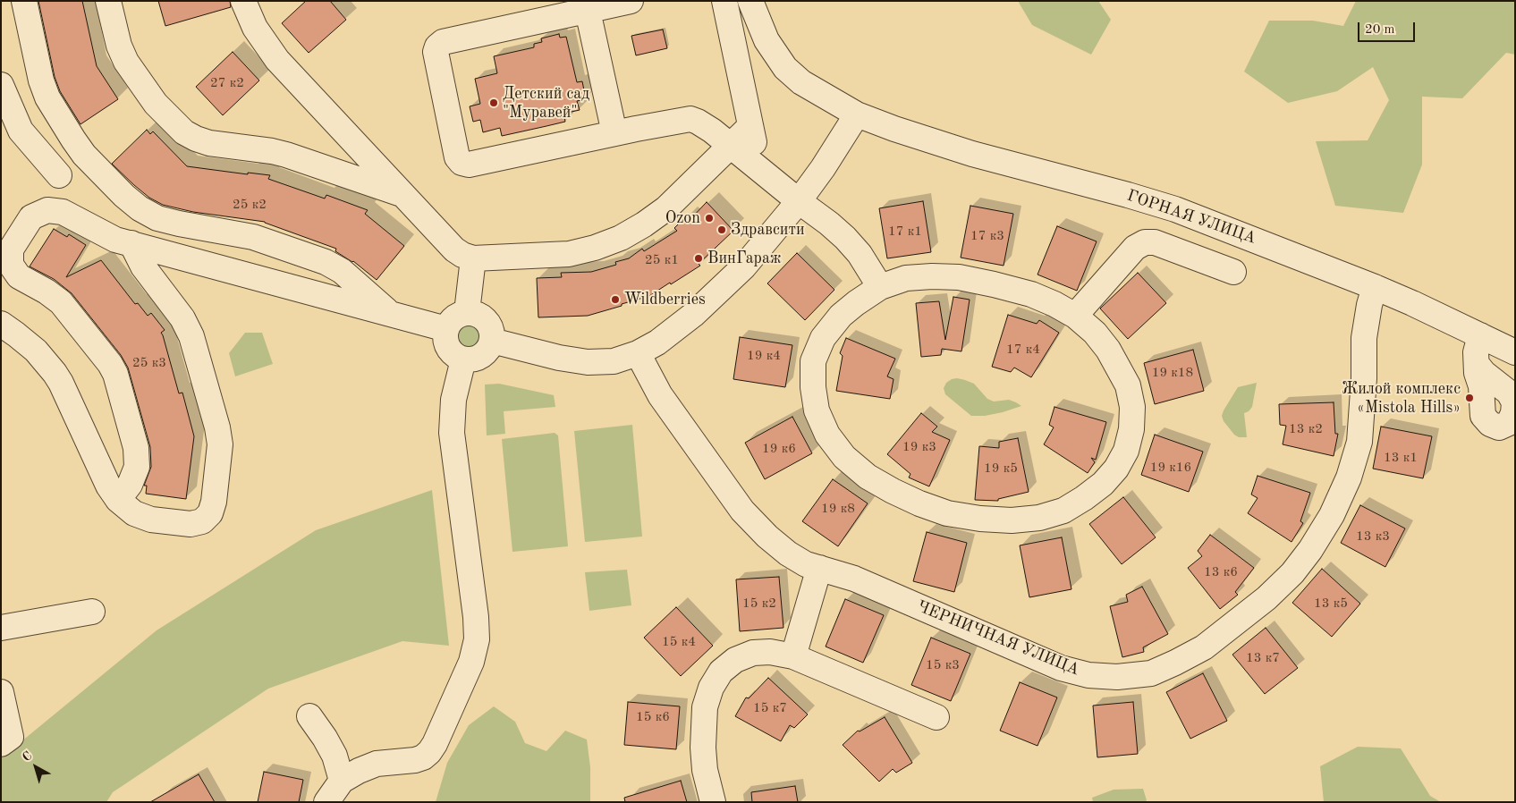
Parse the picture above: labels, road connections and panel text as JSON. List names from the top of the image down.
{
  "streets": {
    "street": ["ГОРНАЯ УЛИЦА", "ЧЕРНИЧНАЯ УЛИЦА"]
  },
  "crossings": [
    ["ГОРНАЯ УЛИЦА", "ЧЕРНИЧНАЯ УЛИЦА"]
  ],
  "places": [
    "Детский сад \"Муравей\"",
    "Ozon",
    "Здравсити",
    "ВинГараж",
    "Wildberries",
    "Жилой комплекс «Mistola Hills»"
  ],
  "house_numbers": [
    "27 к2",
    "25 к2",
    "17 к1",
    "17 к3",
    "25 к1",
    "17 к4",
    "19 к4",
    "25 к3",
    "19 к18",
    "13 к2",
    "19 к3",
    "19 к6",
    "13 к1",
    "19 к16",
    "19 к5",
    "19 к8",
    "13 к3",
    "13 к6",
    "15 к2",
    "13 к5",
    "15 к4",
    "13 к7",
    "15 к3",
    "15 к7",
    "15 к6"
  ],
  "scale_bar": "20 m",
  "north": "top left"
}
